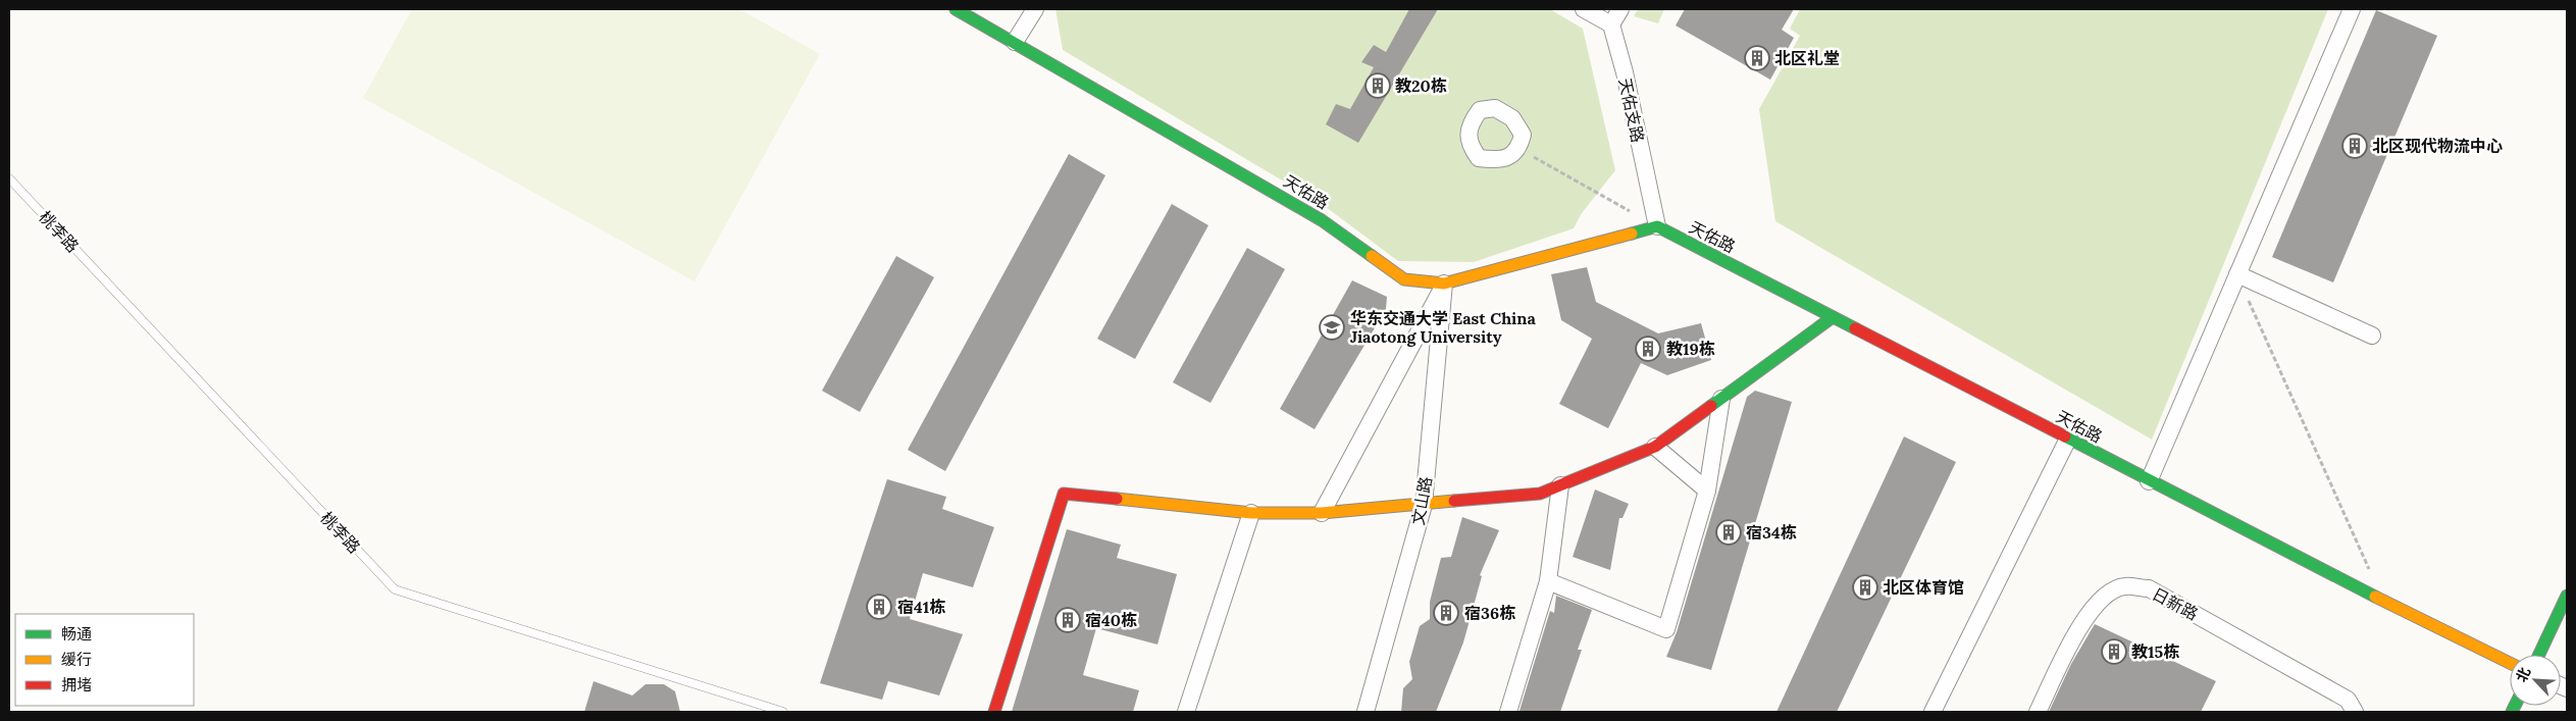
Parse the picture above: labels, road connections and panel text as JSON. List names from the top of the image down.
{
  "streets": {
    "street": [
      "天佑支路",
      "天佑路",
      "文山路",
      "日新路"
    ],
    "lane": ["桃李路"]
  },
  "crossings": [
    ["天佑支路", "天佑路"],
    ["天佑路", "文山路"]
  ],
  "places": {
    "building": [
      "北区礼堂",
      "教20栋",
      "北区现代物流中心",
      "教19栋",
      "宿34栋",
      "北区体育馆",
      "宿41栋",
      "宿36栋",
      "宿40栋",
      "教15栋"
    ],
    "school or university": ["华东交通大学 East China Jiaotong University"]
  },
  "legend": ["畅通", "缓行", "拥堵"],
  "north": "top left"
}
